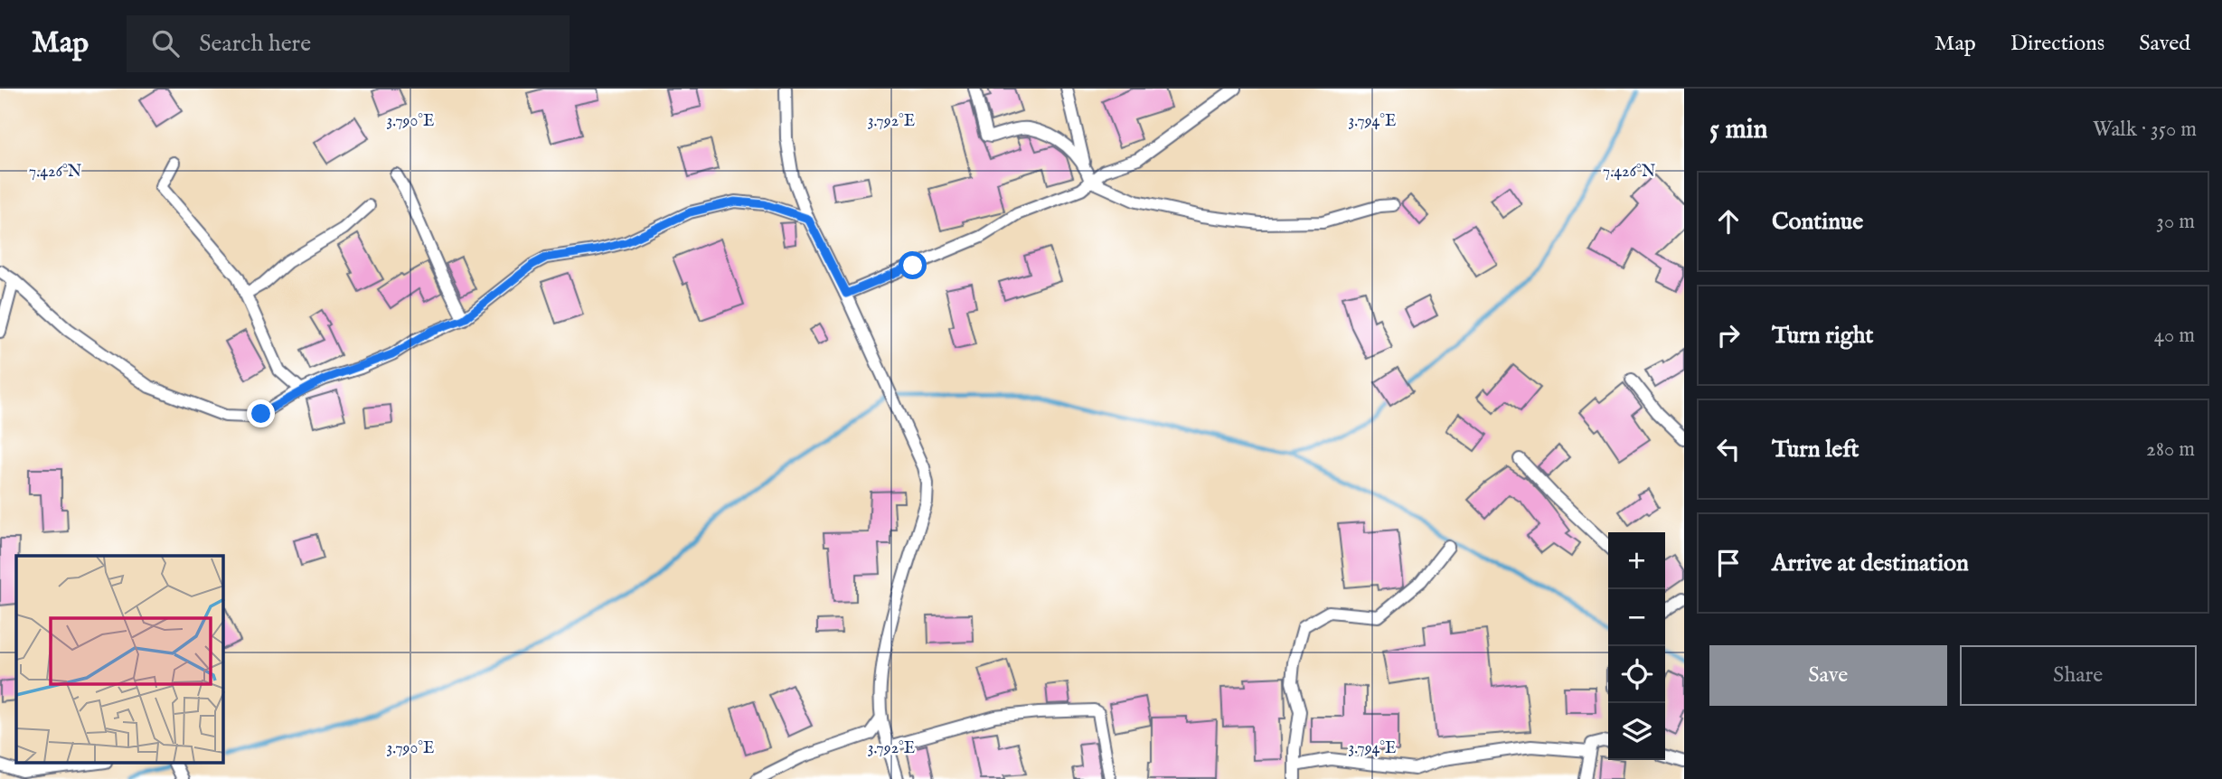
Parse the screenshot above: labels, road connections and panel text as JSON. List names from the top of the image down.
{
  "page": {
    "header": "Map",
    "search": "Search here",
    "nav": ["Map", "Directions", "Saved"],
    "heading": ["5 min", "Walk · 350 m"],
    "list": [
      ["Continue", "30 m"],
      ["Turn right", "40 m"],
      ["Turn left", "280 m"],
      "Arrive at destination"
    ],
    "map_buttons": ["+", "−"],
    "buttons": ["Save", "Share"]
  },
  "coordinates": [
    "3.790°E",
    "3.792°E",
    "3.794°E",
    "7.426°N"
  ]
}
